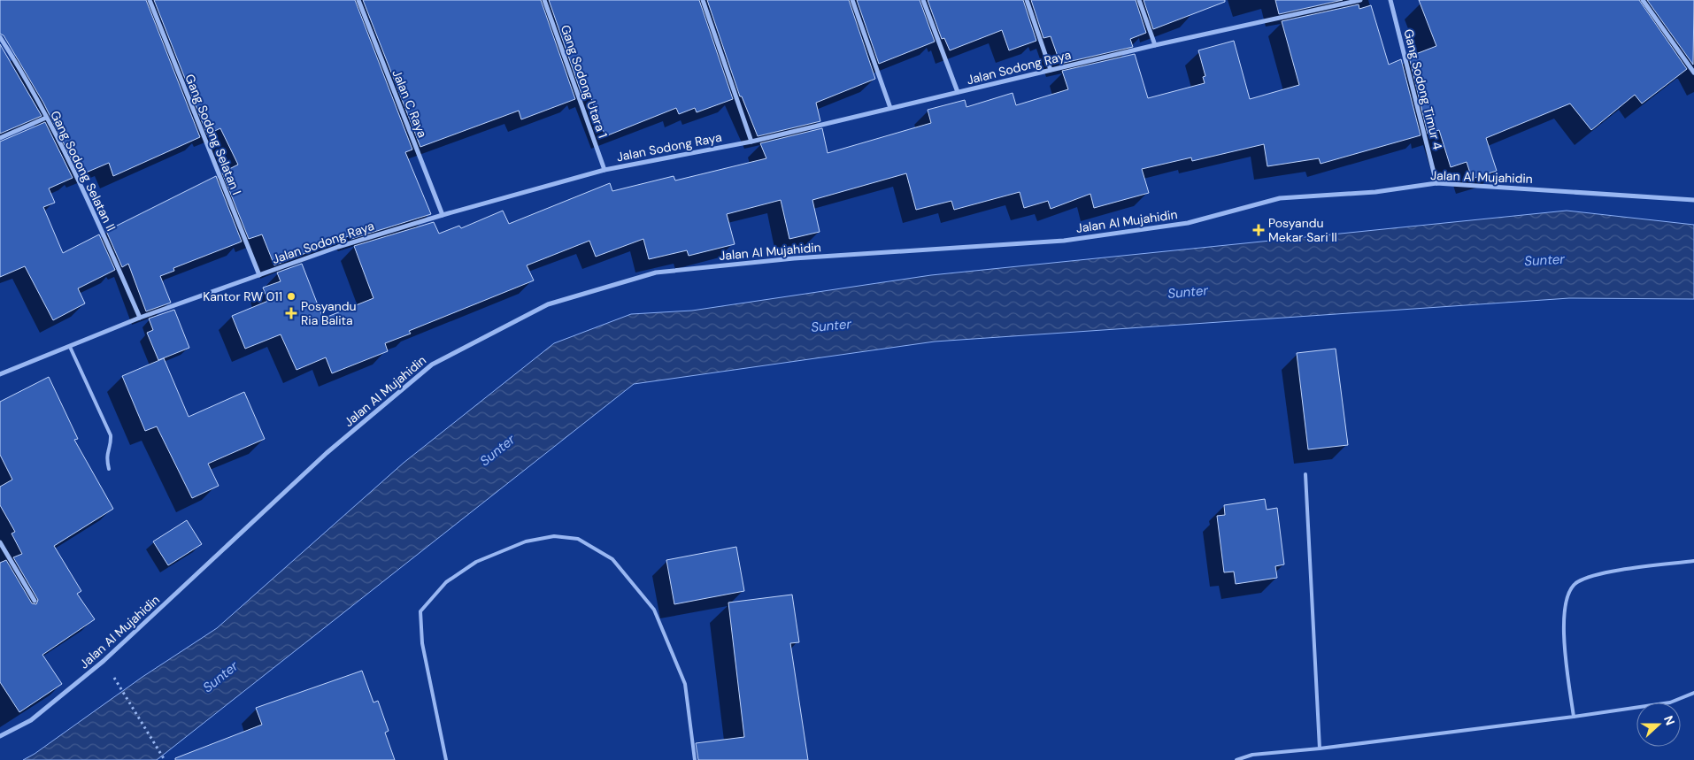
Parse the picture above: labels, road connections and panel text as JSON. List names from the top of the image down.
{
  "streets": {
    "street": [
      "Jalan Sodong Raya",
      "Gang Sodong Utara 1",
      "Gang Sodong Timur 4",
      "Jalan C Raya",
      "Gang Sodong Selatan I",
      "Gang Sodong Selatan II",
      "Jalan Al Mujahidin"
    ]
  },
  "crossings": [
    ["Jalan Sodong Raya", "Gang Sodong Utara 1"],
    ["Jalan Sodong Raya", "Jalan C Raya"],
    ["Jalan Sodong Raya", "Gang Sodong Selatan I"],
    ["Jalan Sodong Raya", "Gang Sodong Selatan II"],
    ["Gang Sodong Timur 4", "Jalan Al Mujahidin"]
  ],
  "water": ["Sunter"],
  "places": {
    "health": ["Posyandu Mekar Sari II", "Posyandu Ria Balita"],
    "other": ["Kantor RW 011"]
  },
  "north": "right"
}
